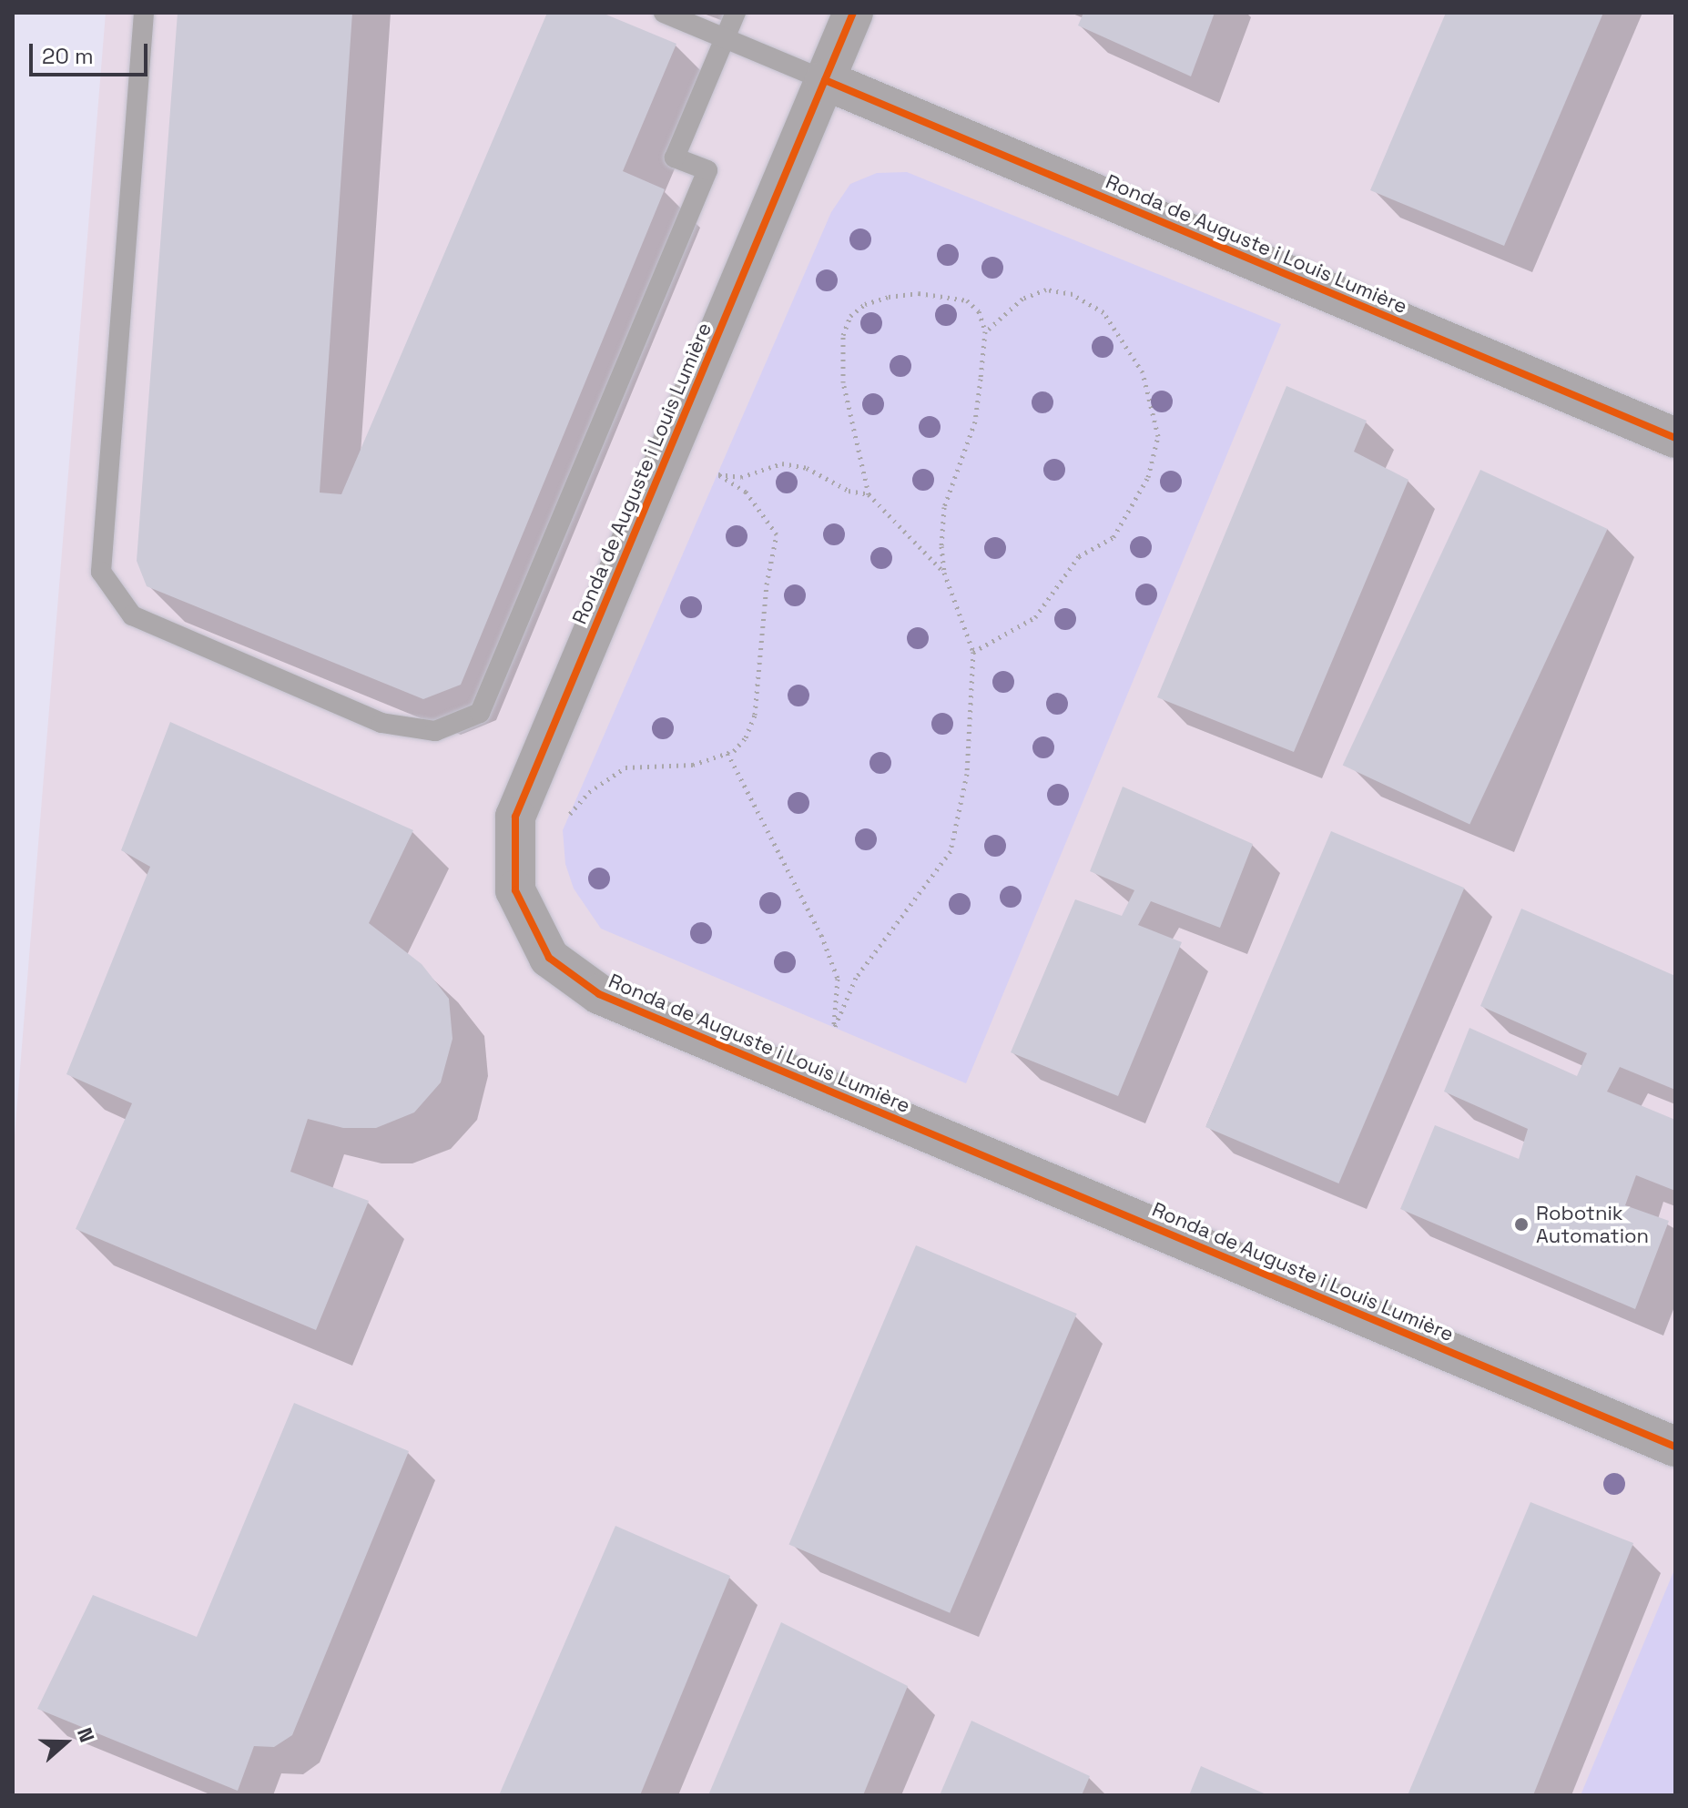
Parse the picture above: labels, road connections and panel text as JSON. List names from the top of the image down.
{
  "streets": {
    "street": ["Ronda de Auguste i Louis Lumière"]
  },
  "places": ["Robotnik Automation"],
  "scale_bar": "20 m",
  "north": "right"
}
